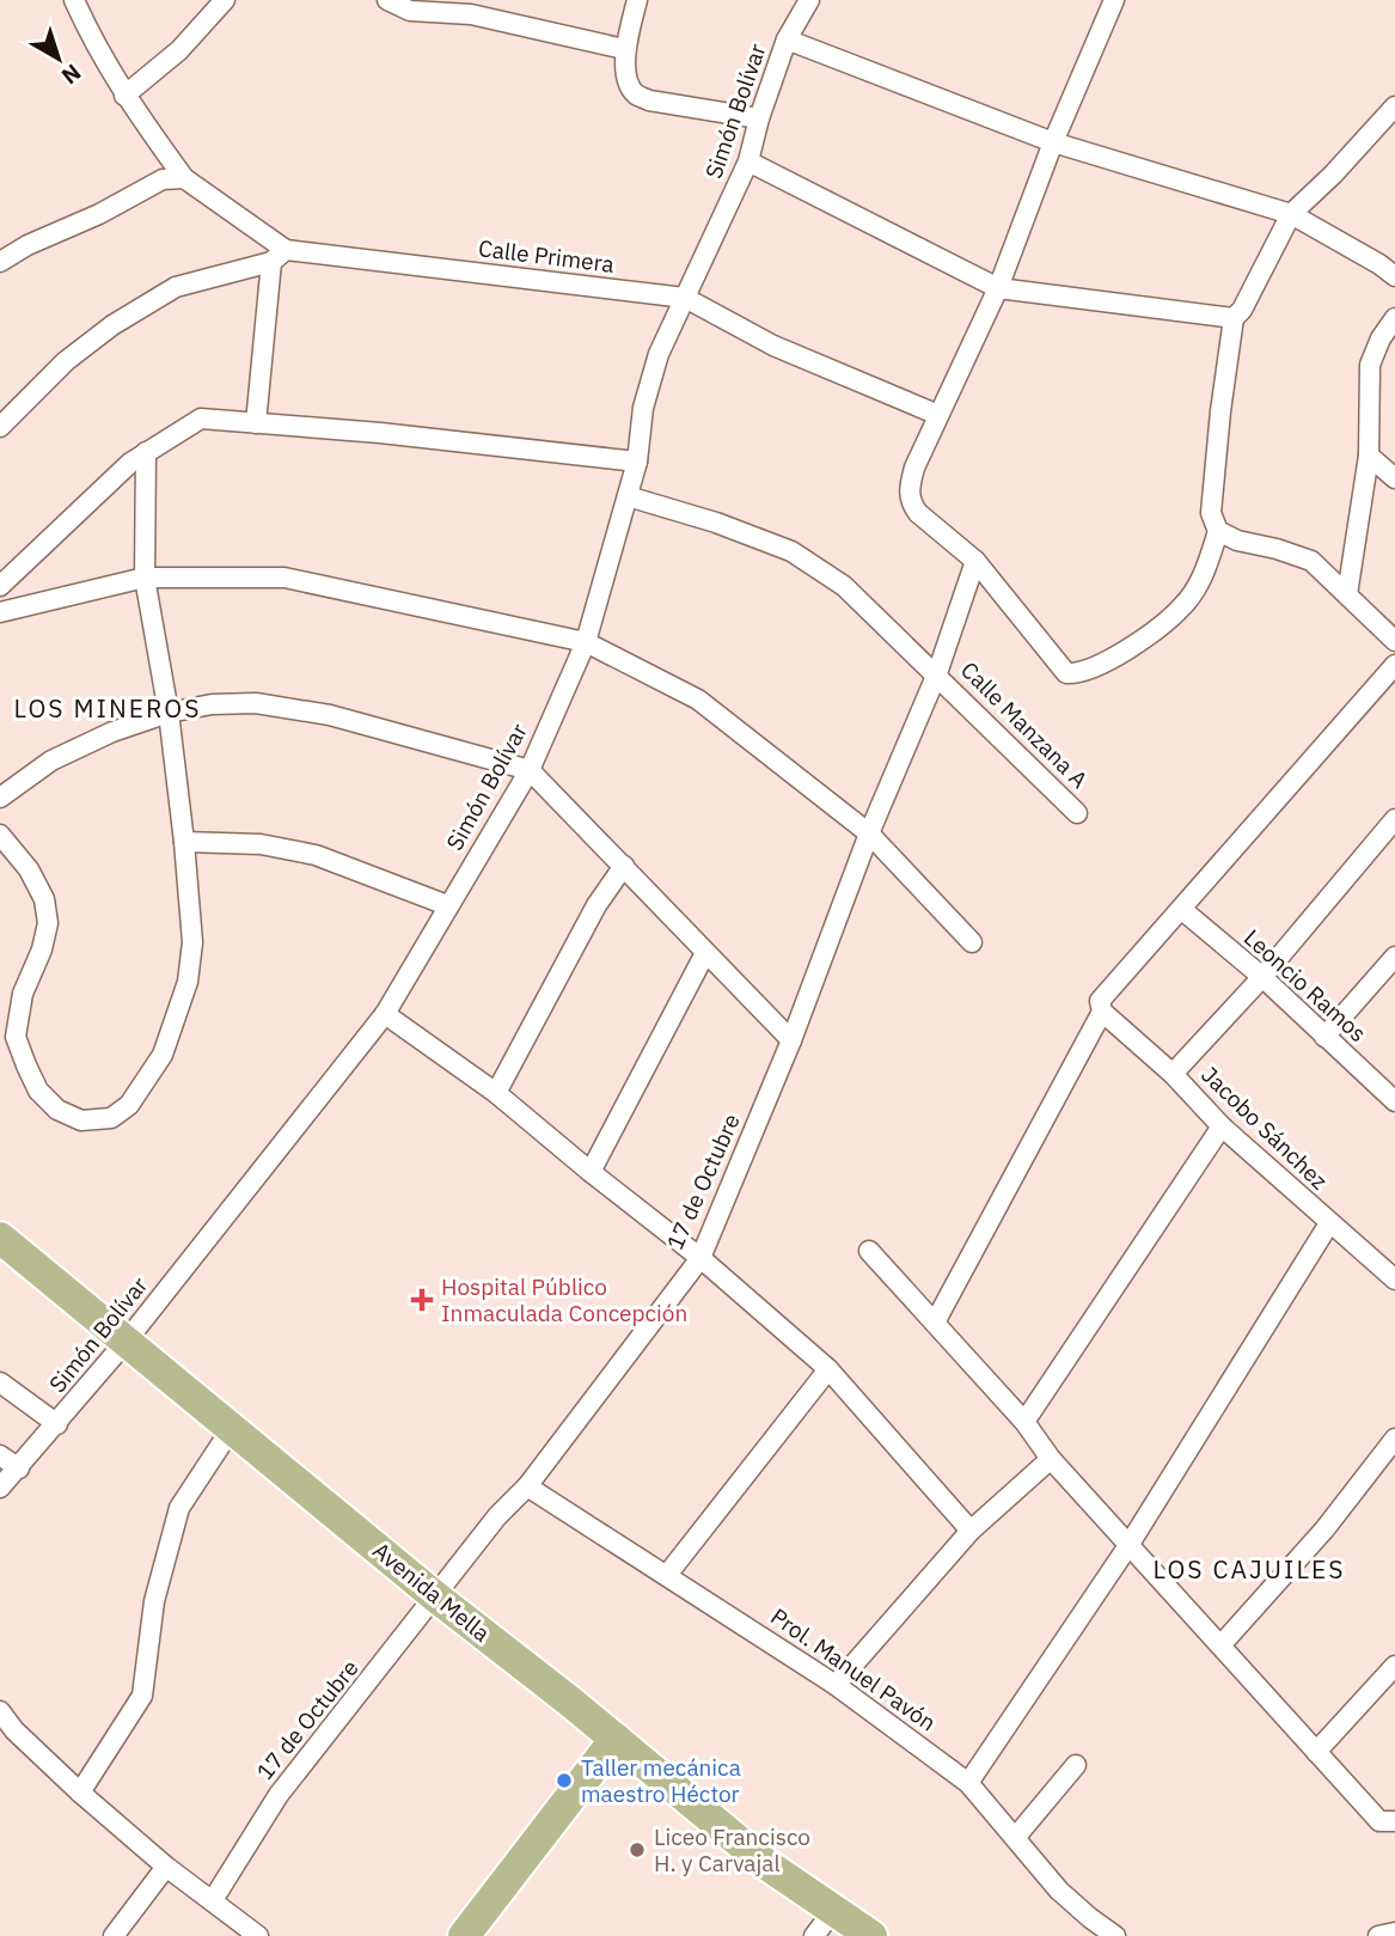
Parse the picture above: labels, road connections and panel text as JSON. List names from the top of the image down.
{
  "streets": {
    "main road": ["Avenida Mella"],
    "street": [
      "Simón Bolívar",
      "Calle Primera",
      "Calle Manzana A",
      "Leoncio Ramos",
      "Jacobo Sánchez",
      "17 de Octubre",
      "Prol. Manuel Pavón"
    ]
  },
  "crossings": [
    ["Simón Bolívar", "Calle Primera"],
    ["Simón Bolívar", "Calle Manzana A"],
    ["Simón Bolívar", "Avenida Mella"],
    ["Calle Manzana A", "17 de Octubre"],
    ["17 de Octubre", "Avenida Mella"],
    ["17 de Octubre", "Prol. Manuel Pavón"]
  ],
  "districts": ["LOS MINEROS", "LOS CAJUILES"],
  "places": {
    "health": ["Hospital Público Inmaculada Concepción"],
    "other": ["Taller mecánica maestro Héctor", "Liceo Francisco H. y Carvajal"]
  },
  "north": "bottom right"
}
